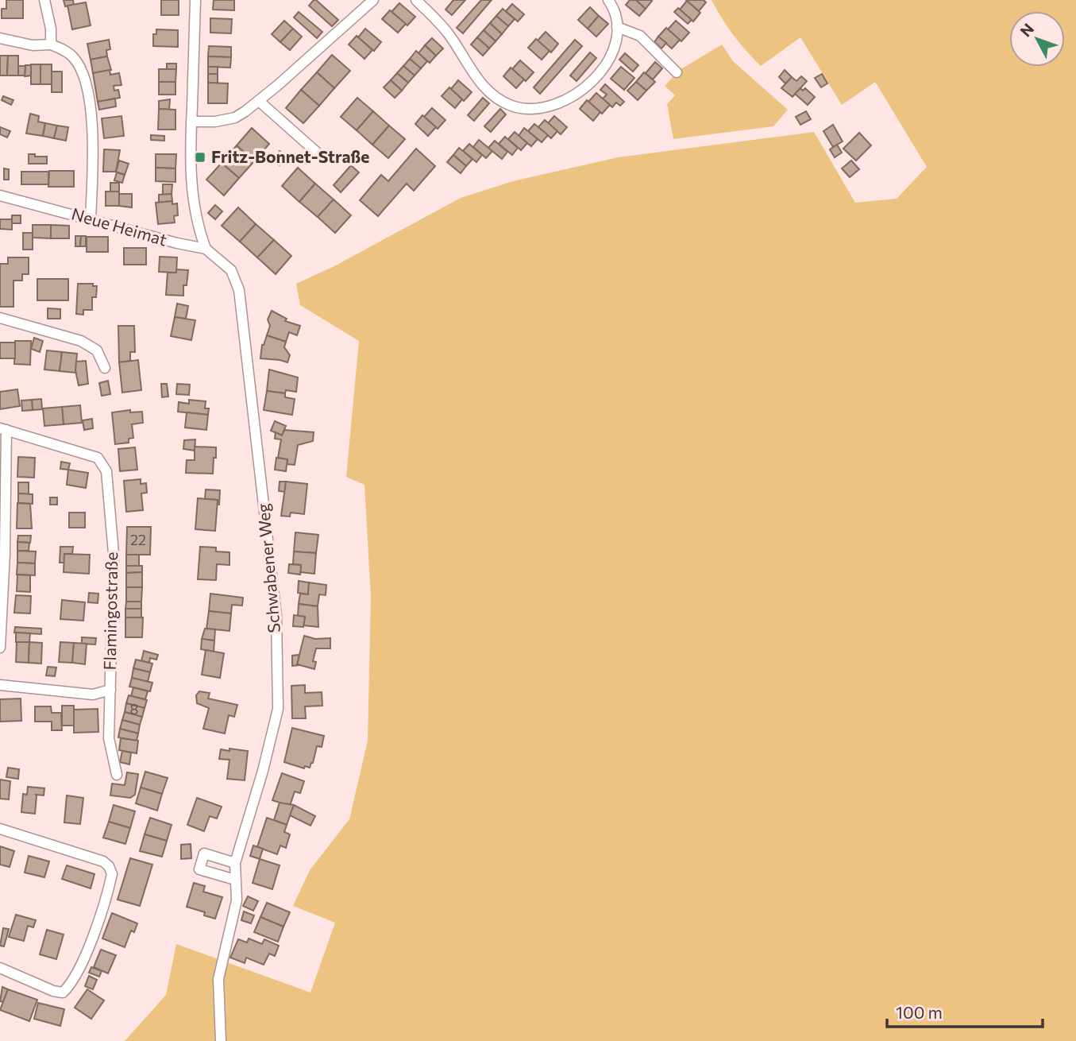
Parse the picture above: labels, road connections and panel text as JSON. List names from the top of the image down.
{
  "streets": {
    "street": ["Neue Heimat", "Schwabener Weg", "Flamingostraße"]
  },
  "crossings": [
    ["Neue Heimat", "Schwabener Weg"]
  ],
  "places": {
    "transit": ["Fritz-Bonnet-Straße"]
  },
  "house_numbers": ["22", "8"],
  "scale_bar": "100 m",
  "north": "top left"
}
